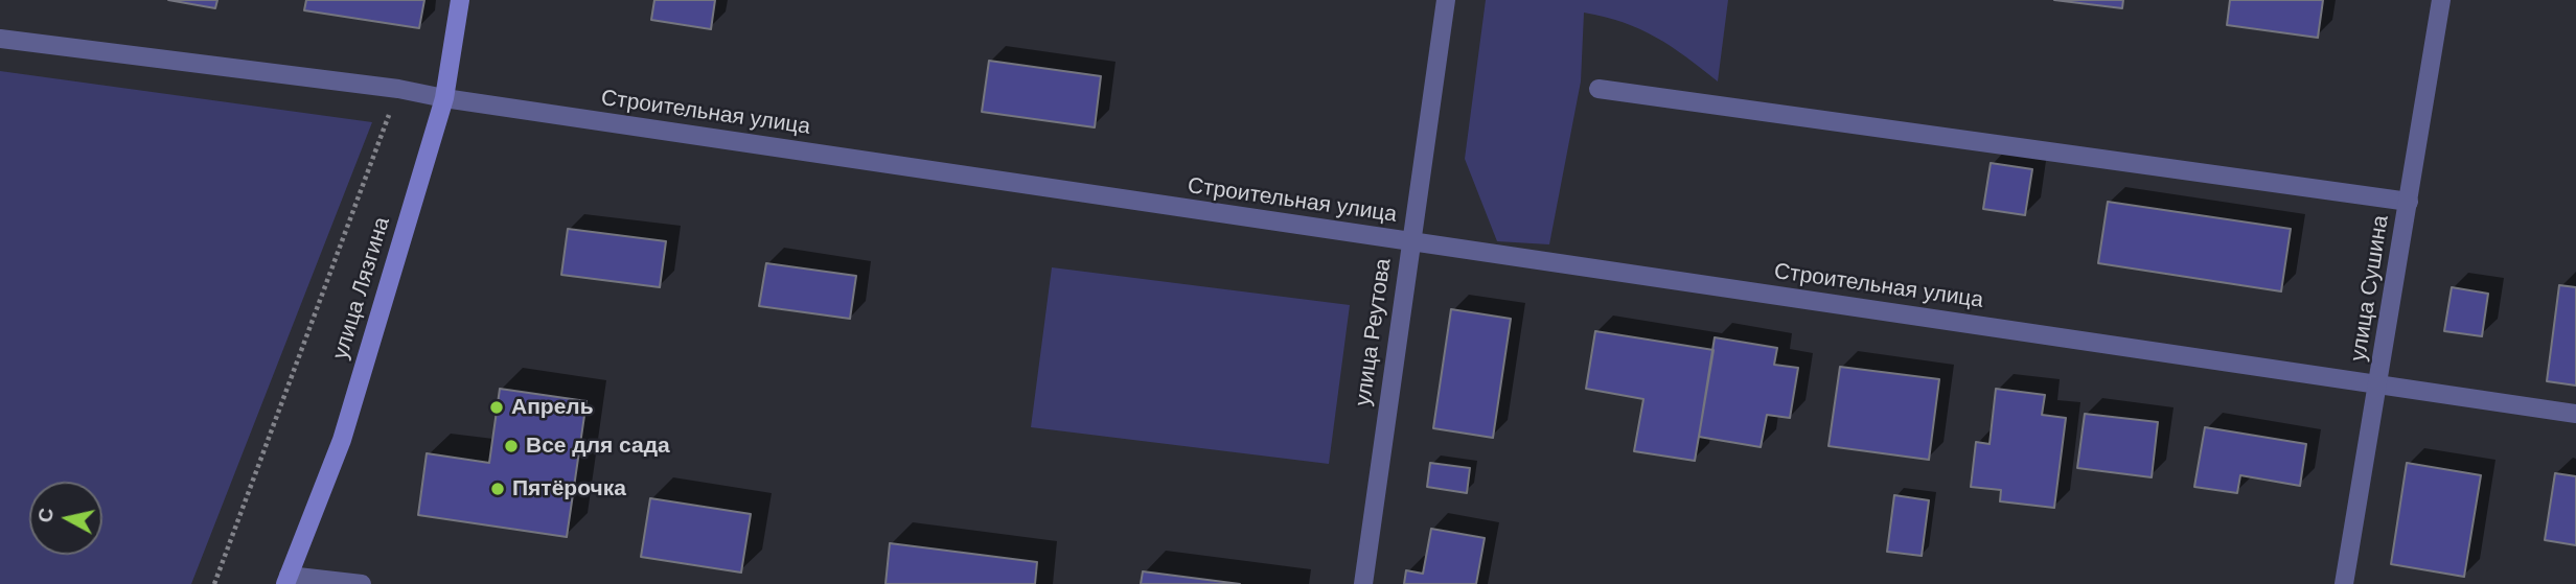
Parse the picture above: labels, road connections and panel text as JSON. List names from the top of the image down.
{
  "streets": {
    "main road": ["улица Лязгина"],
    "street": ["Строительная улица", "улица Сушина", "улица Реутова"]
  },
  "crossings": [
    ["Строительная улица", "улица Лязгина"],
    ["Строительная улица", "улица Сушина"],
    ["Строительная улица", "улица Реутова"]
  ],
  "places": ["Апрель", "Все для сада", "Пятёрочка"],
  "north": "left"
}
